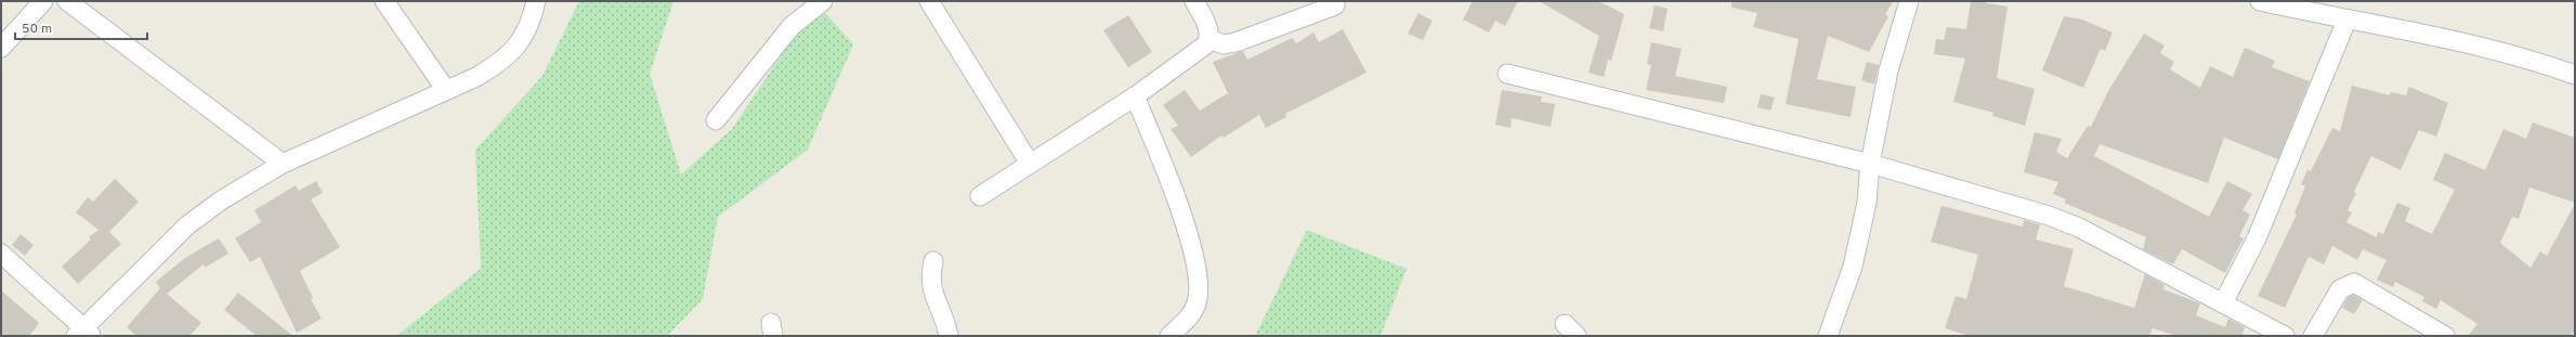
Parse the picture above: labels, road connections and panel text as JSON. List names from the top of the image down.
{
  "scale_bar": "50 m"
}
